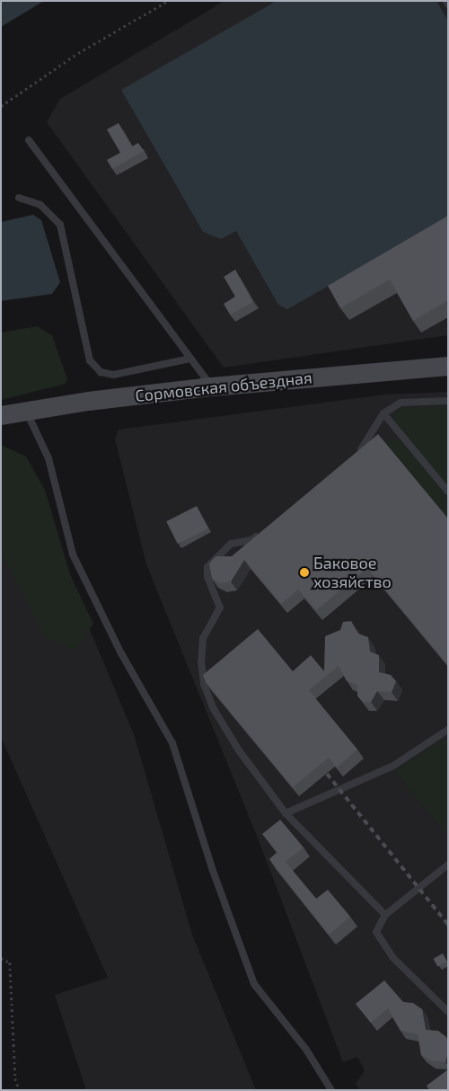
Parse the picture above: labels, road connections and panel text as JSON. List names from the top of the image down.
{
  "streets": {
    "street": ["Сормовская объездная"]
  },
  "places": ["Баковое хозяйство"]
}
